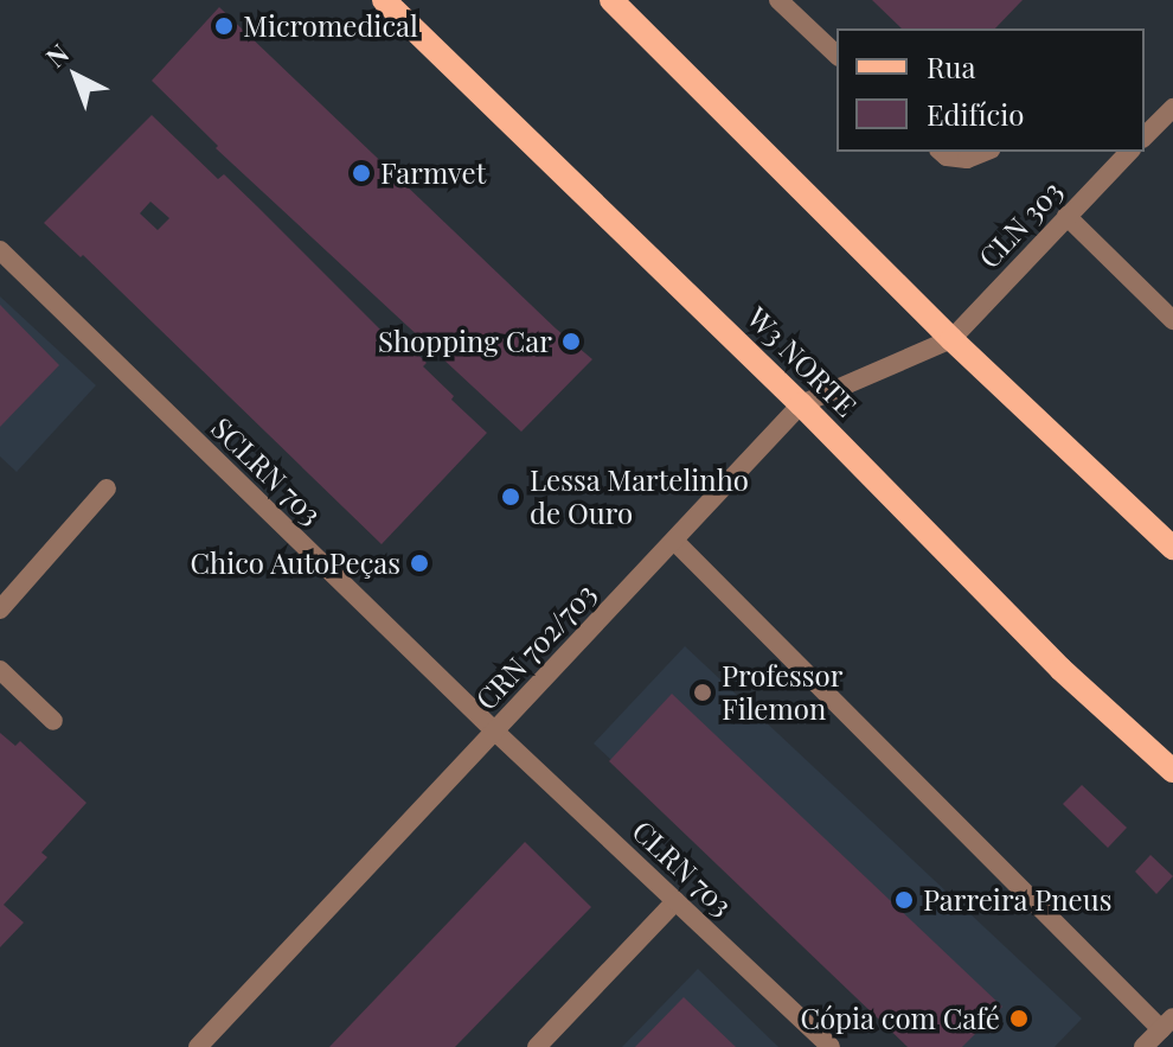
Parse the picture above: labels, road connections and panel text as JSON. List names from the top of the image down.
{
  "streets": {
    "main road": ["W3 NORTE"],
    "street": [
      "CLN 303",
      "SCLRN 703",
      "CRN 702/703",
      "CLRN 703"
    ]
  },
  "crossings": [
    ["CLN 303", "CRN 702/703"],
    ["W3 NORTE", "CRN 702/703"],
    ["SCLRN 703", "CRN 702/703"],
    ["SCLRN 703", "CLRN 703"],
    ["CRN 702/703", "CLRN 703"]
  ],
  "places": [
    "Micromedical",
    "Farmvet",
    "Shopping Car",
    "Lessa Martelinho de Ouro",
    "Chico AutoPeças",
    "Professor Filemon",
    "Parreira Pneus",
    "Cópia com Café"
  ],
  "legend": ["Rua", "Edifício"],
  "north": "top left"
}
